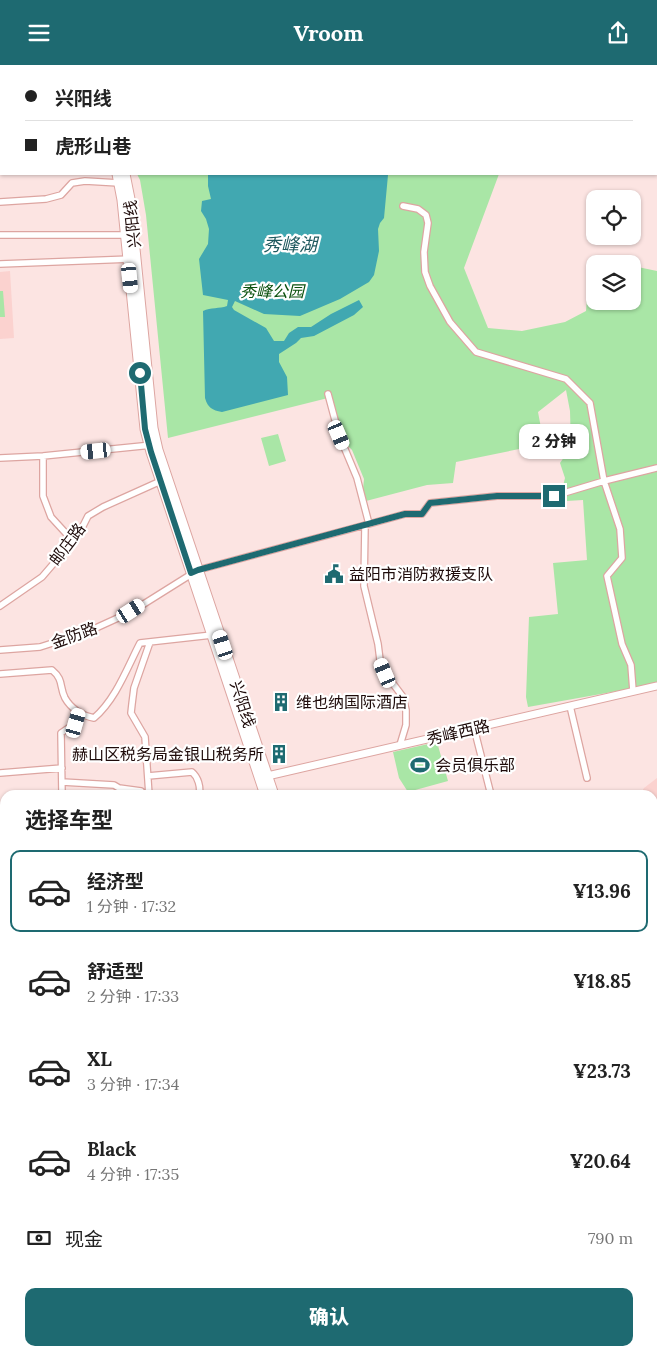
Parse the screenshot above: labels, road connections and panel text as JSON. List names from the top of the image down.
{
  "streets": {
    "main road": ["兴阳线"],
    "street": ["邮庄路", "金防路", "秀峰西路"]
  },
  "crossings": [
    ["兴阳线", "邮庄路"],
    ["兴阳线", "金防路"],
    ["兴阳线", "秀峰西路"]
  ],
  "water": ["秀峰湖"],
  "parks": ["秀峰公园"],
  "places": {
    "public building": ["益阳市消防救援支队"],
    "building": ["维也纳国际酒店", "赫山区税务局金银山税务所"],
    "sports": ["会员俱乐部"]
  },
  "page": {
    "header": "Vroom",
    "banner": ["兴阳线", "虎形山巷"],
    "bubble": "2 分钟",
    "heading": "选择车型",
    "list": [
      {
        "name": "经济型",
        "note": "1 分钟 · 17:32",
        "value": "¥13.96"
      },
      {
        "name": "舒适型",
        "note": "2 分钟 · 17:33",
        "value": "¥18.85"
      },
      {
        "name": "XL",
        "note": "3 分钟 · 17:34",
        "value": "¥23.73"
      },
      {
        "name": "Black",
        "note": "4 分钟 · 17:35",
        "value": "¥20.64"
      }
    ],
    "pay": ["现金", "790 m"],
    "buttons": "确认"
  }
}
